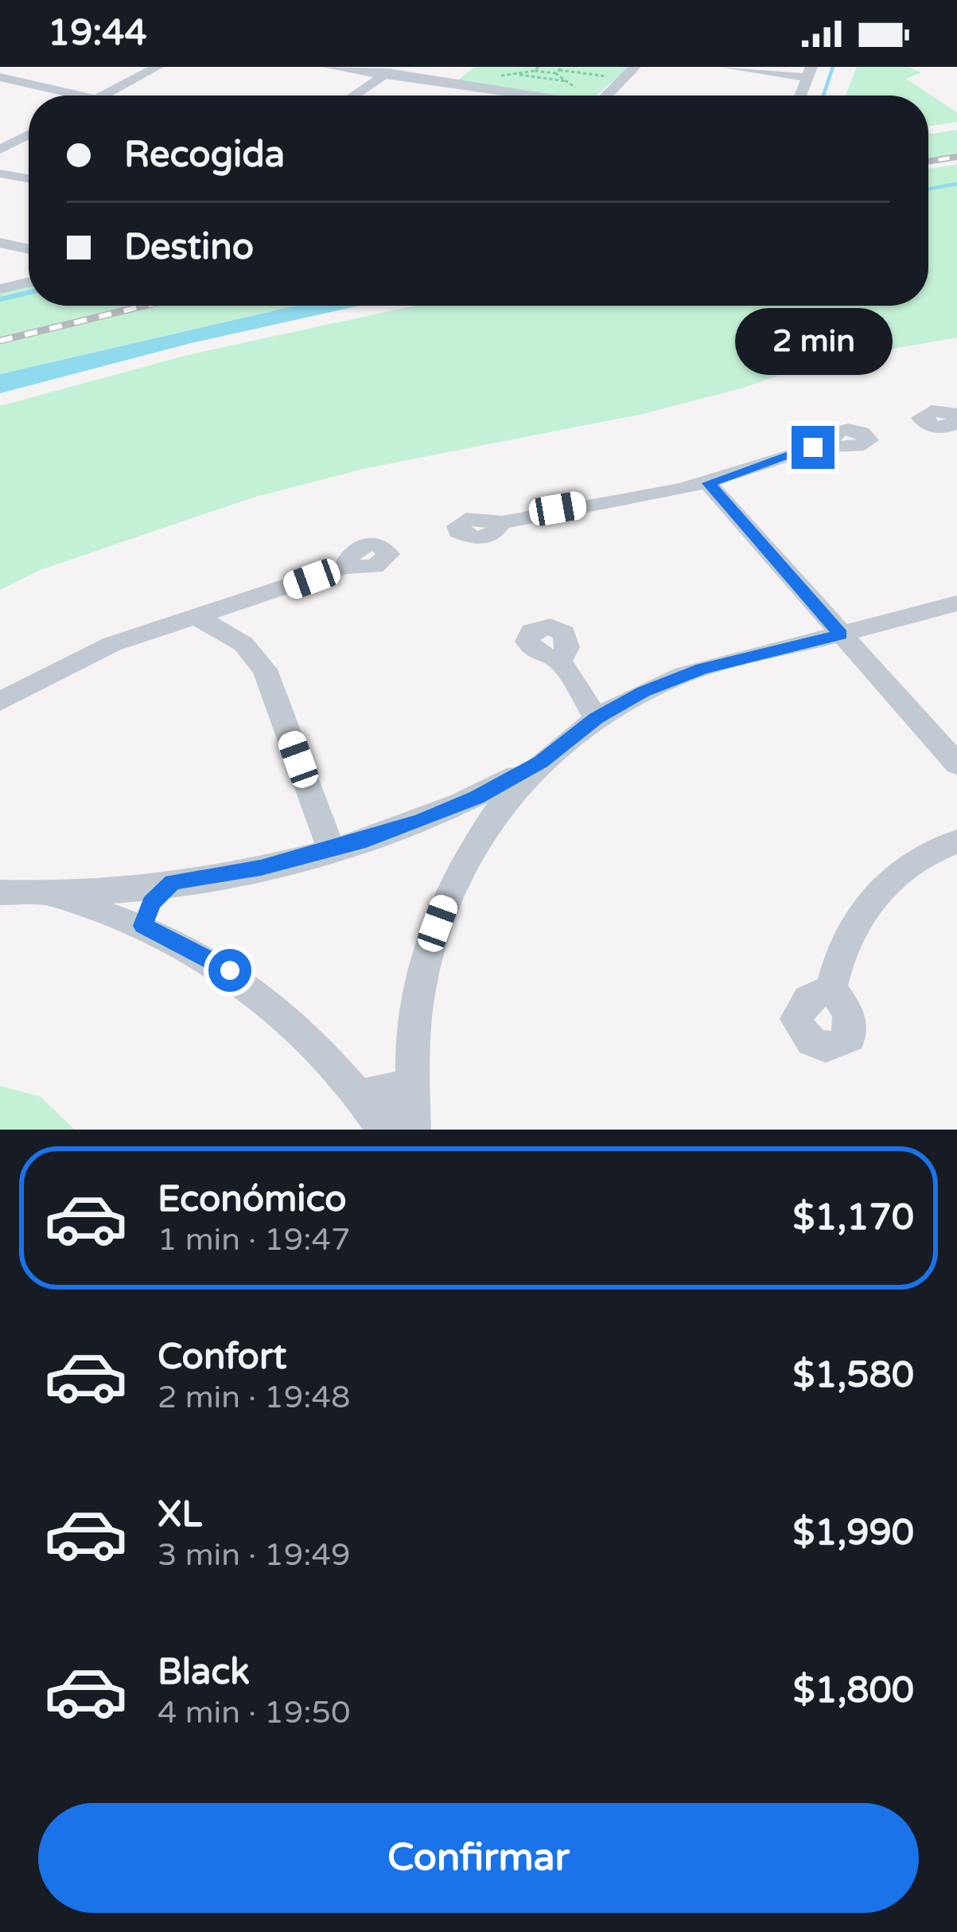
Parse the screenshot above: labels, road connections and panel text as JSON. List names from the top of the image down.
{
  "page": {
    "status": "19:44",
    "banner": ["Recogida", "Destino"],
    "bubble": "2 min",
    "list": [
      {
        "name": "Económico",
        "note": "1 min · 19:47",
        "value": "$1,170"
      },
      {
        "name": "Confort",
        "note": "2 min · 19:48",
        "value": "$1,580"
      },
      {
        "name": "XL",
        "note": "3 min · 19:49",
        "value": "$1,990"
      },
      {
        "name": "Black",
        "note": "4 min · 19:50",
        "value": "$1,800"
      }
    ],
    "buttons": "Confirmar"
  }
}
